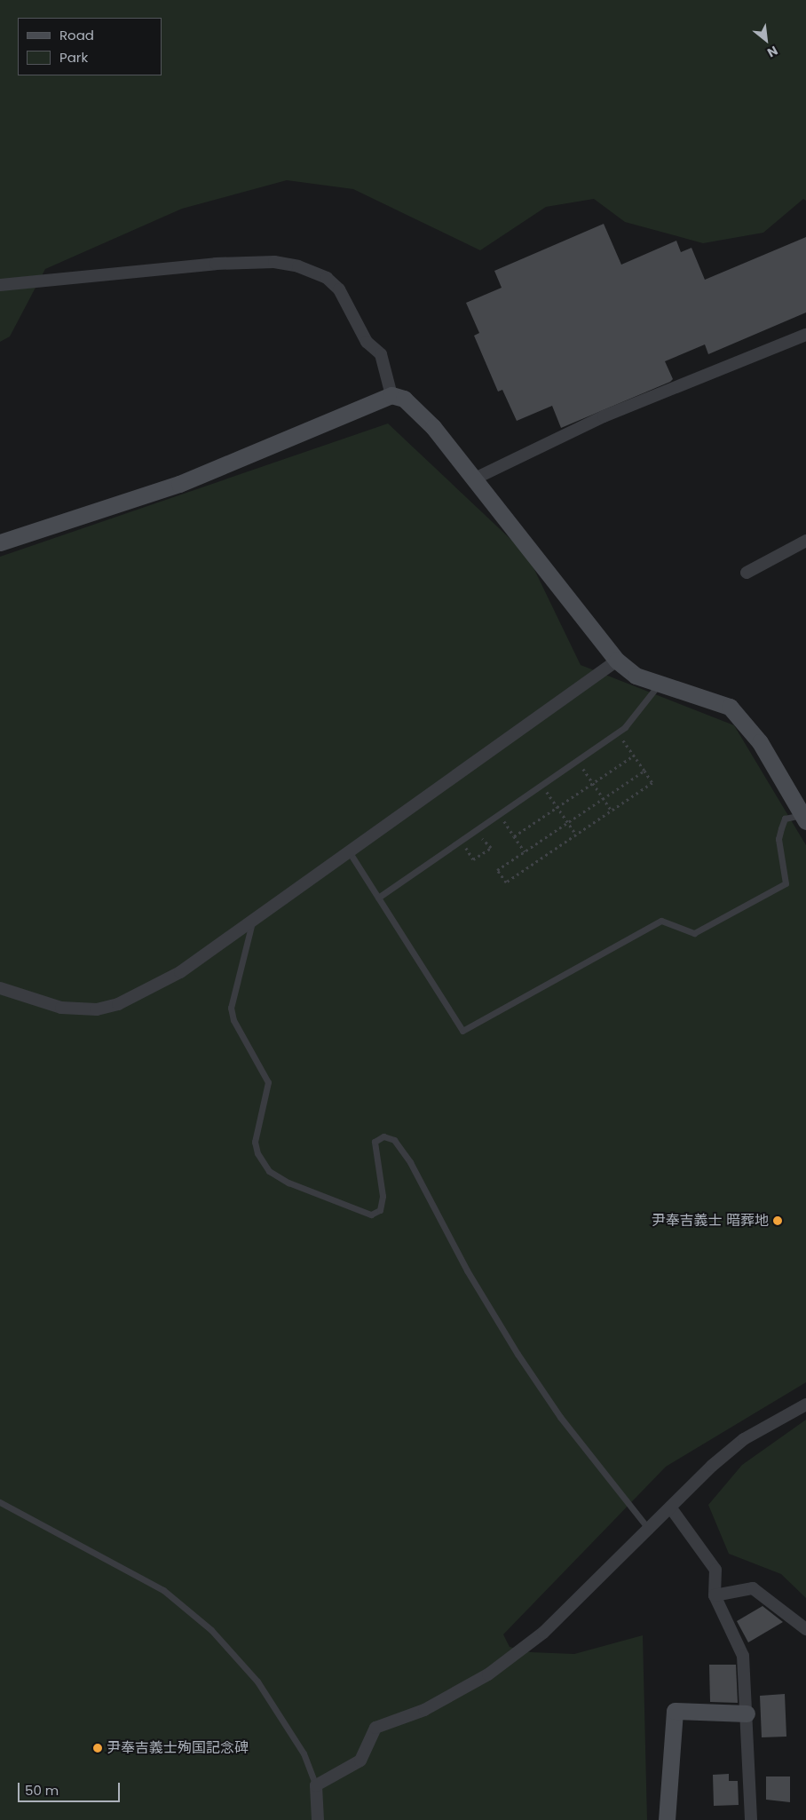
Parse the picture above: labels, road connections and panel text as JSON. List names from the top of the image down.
{
  "places": ["尹奉吉義士 暗葬地", "尹奉吉義士殉国記念碑"],
  "legend": ["Road", "Park"],
  "scale_bar": "50 m",
  "north": "bottom right"
}
